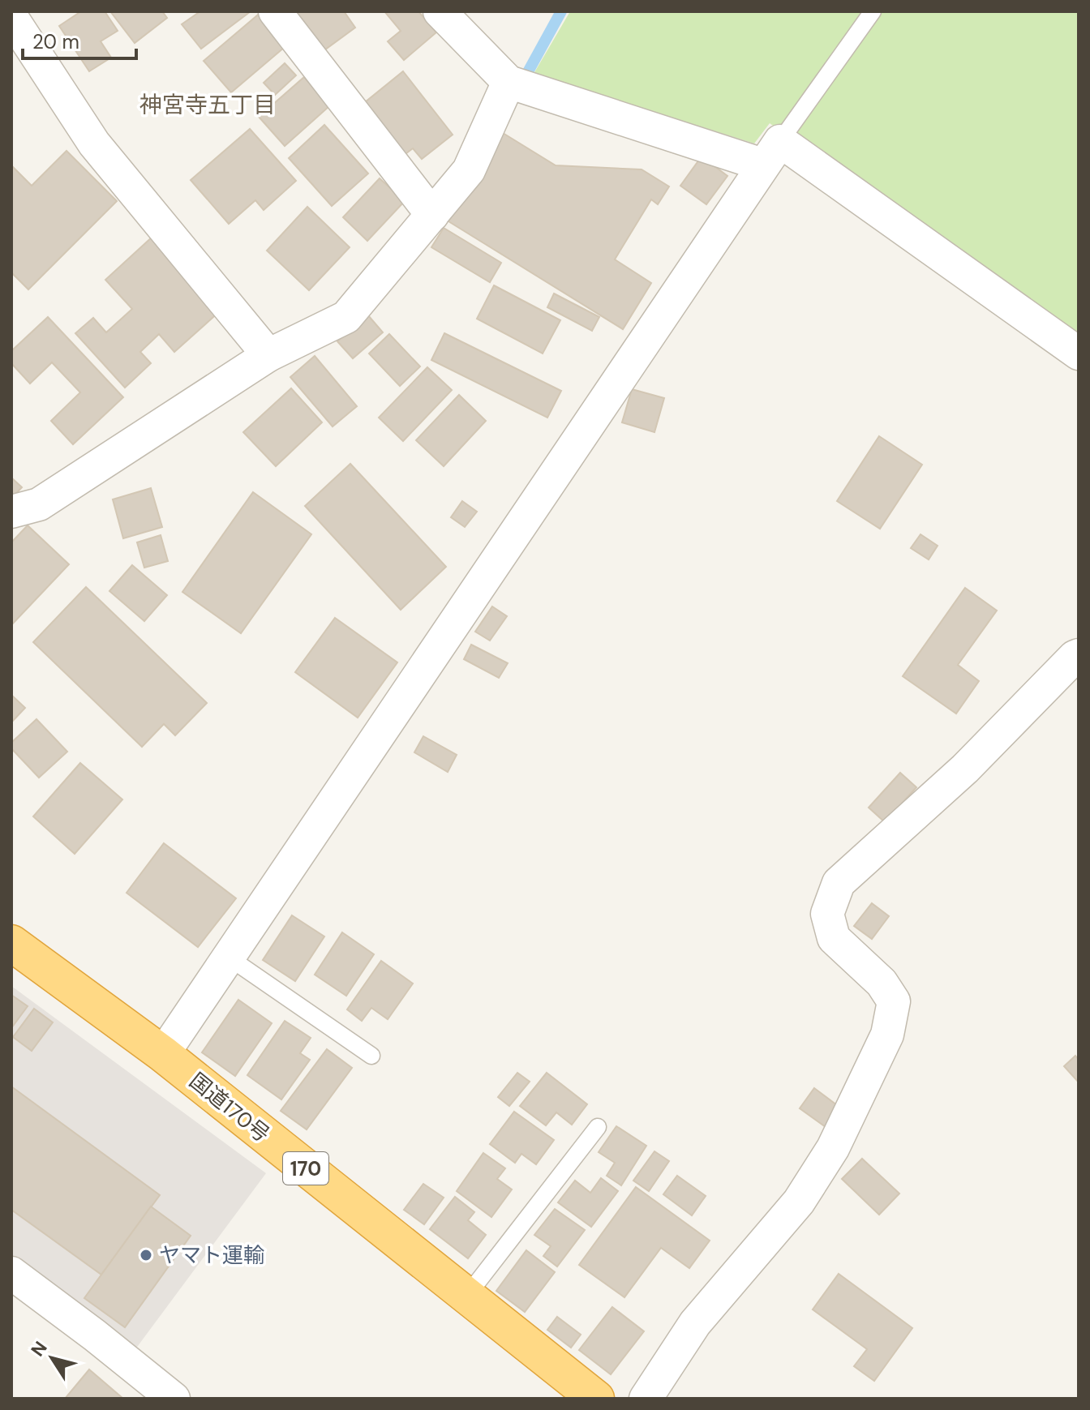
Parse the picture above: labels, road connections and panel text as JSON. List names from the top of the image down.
{
  "streets": {
    "highway": ["国道170号", "170"]
  },
  "districts": ["神宮寺五丁目"],
  "places": ["ヤマト運輸"],
  "scale_bar": "20 m",
  "north": "top left"
}
